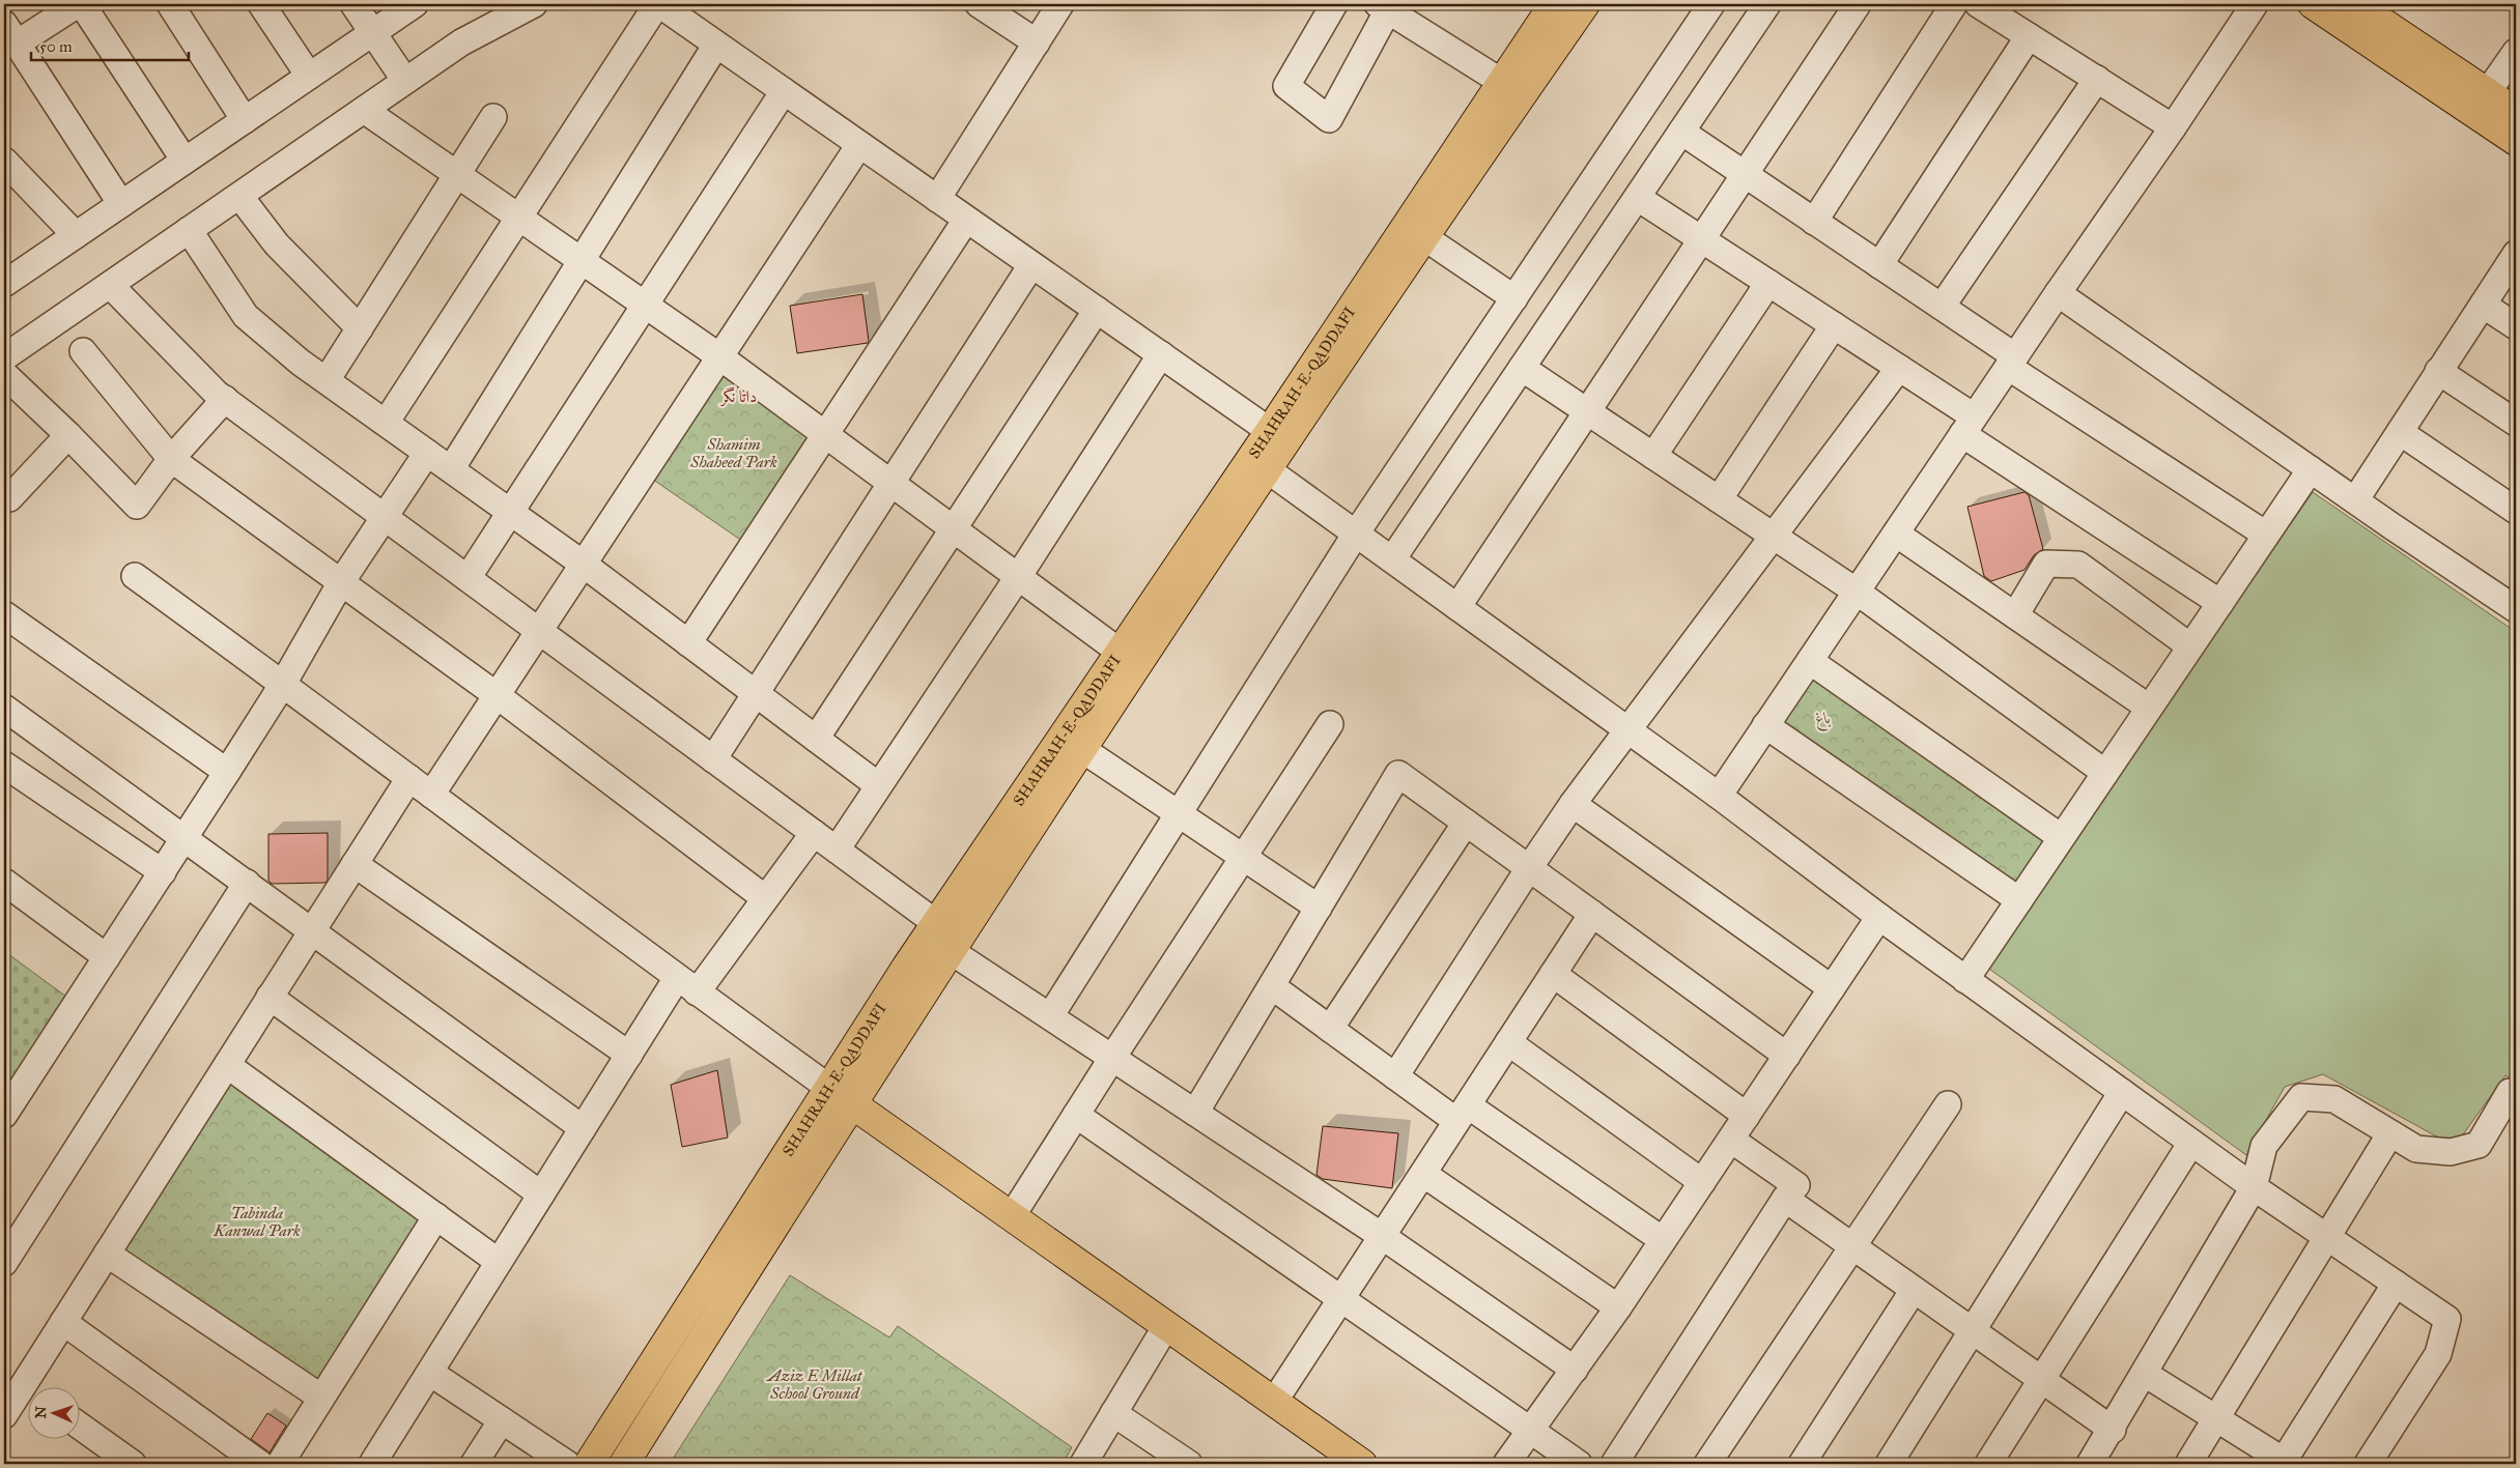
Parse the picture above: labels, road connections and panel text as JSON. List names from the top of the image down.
{
  "streets": {
    "main road": ["SHAHRAH-E-QADDAFI"]
  },
  "districts": ["داتا نگر"],
  "parks": [
    "Shamim Shaheed Park",
    "باغ",
    "Tabinda Kanwal Park",
    "Aziz E Millat School Ground"
  ],
  "scale_bar": "50 m",
  "north": "left"
}
